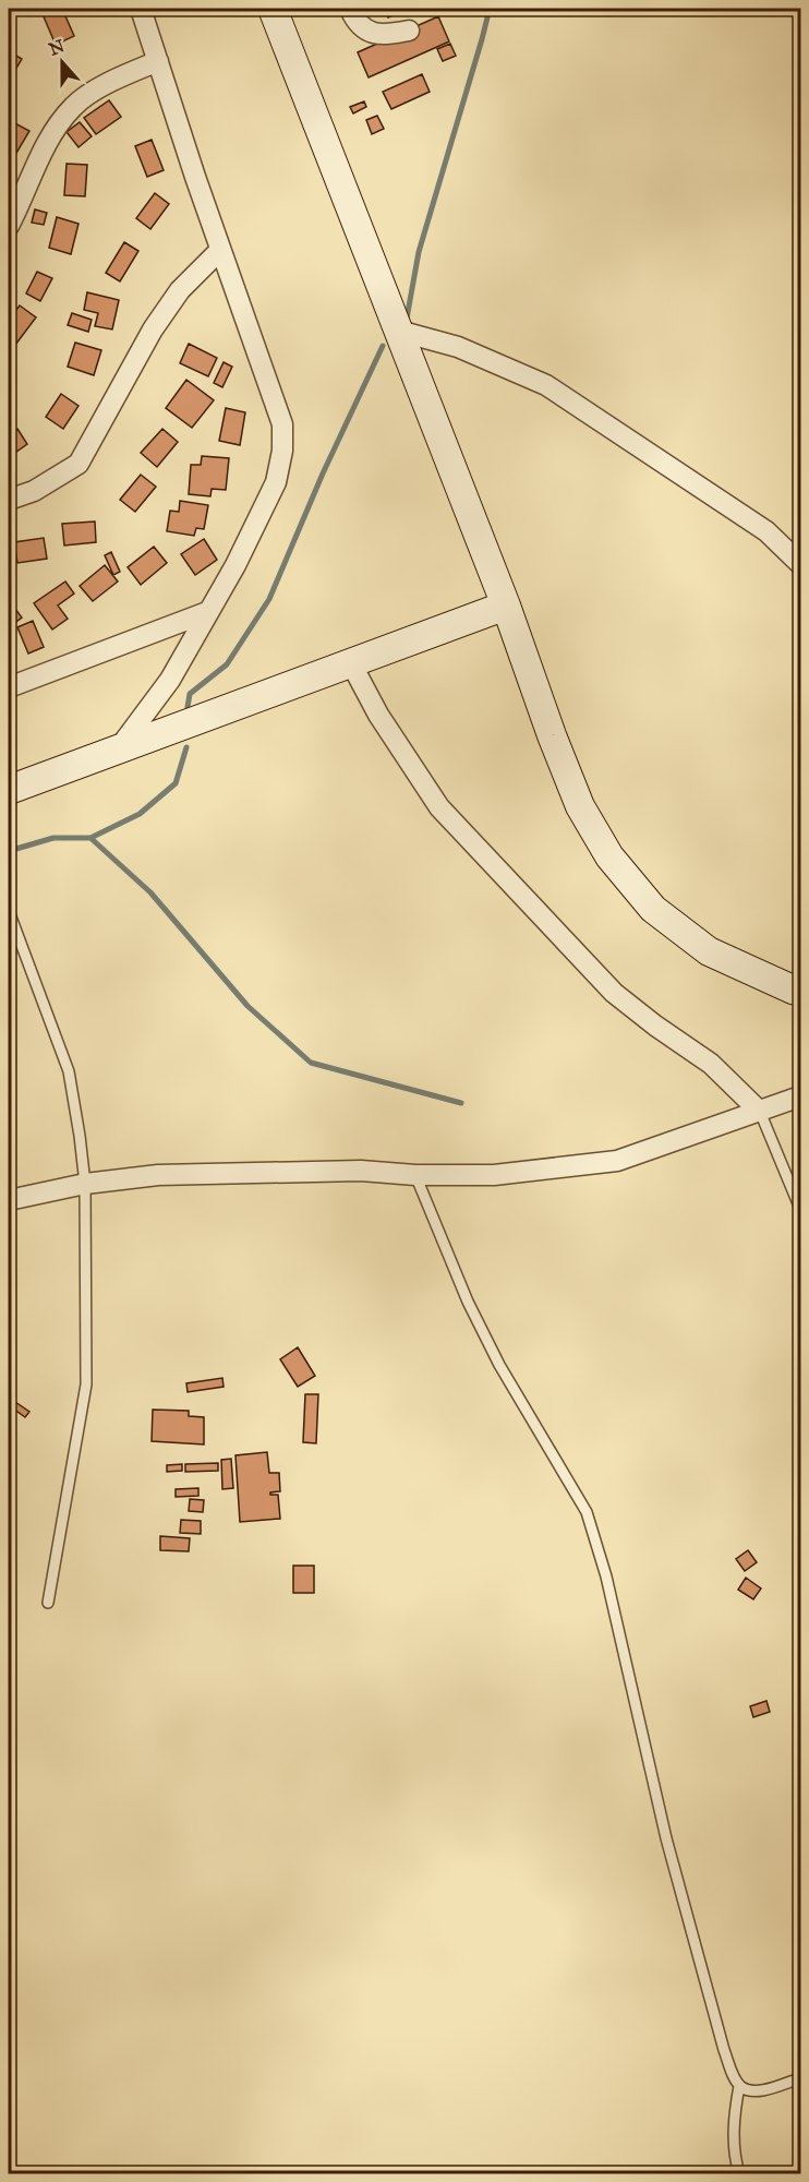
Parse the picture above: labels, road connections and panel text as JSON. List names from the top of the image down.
{
  "north": "top"
}
